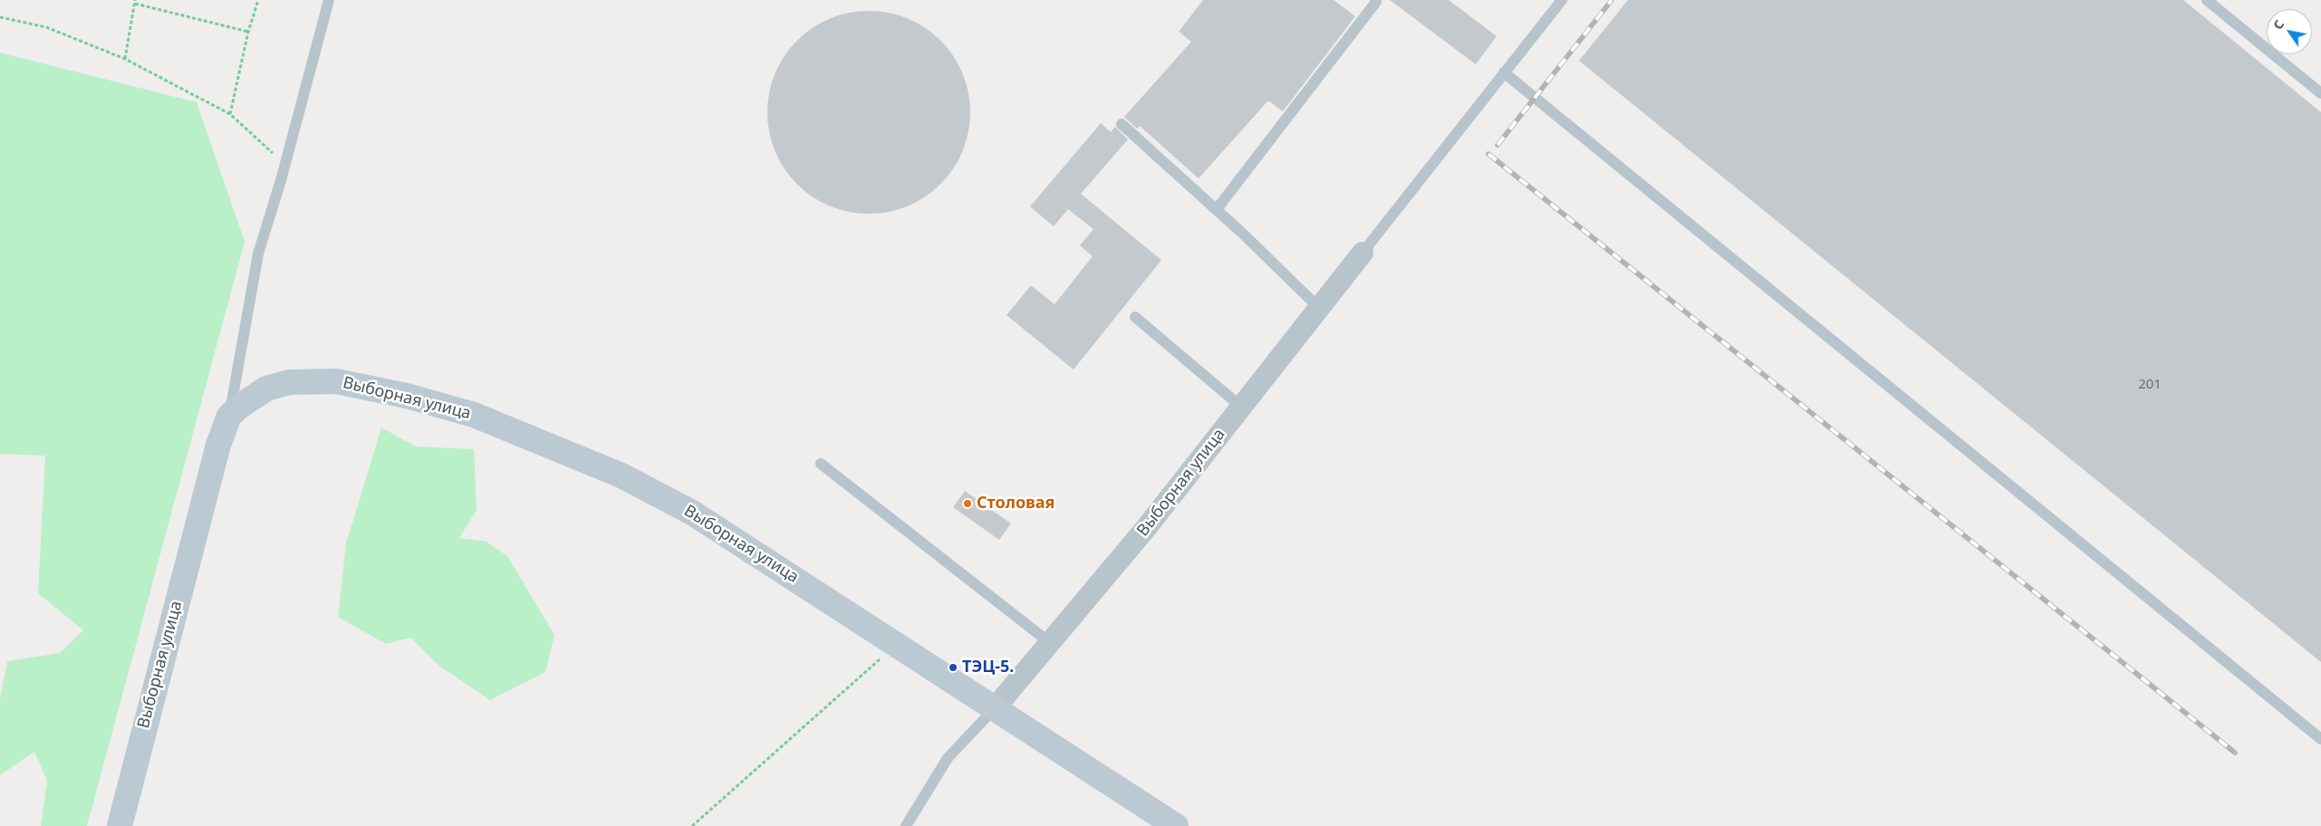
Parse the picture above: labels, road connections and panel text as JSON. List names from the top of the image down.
{
  "streets": {
    "main road": ["Выборная улица"]
  },
  "places": ["Столовая", "ТЭЦ-5."],
  "house_numbers": ["201"],
  "north": "top left"
}
